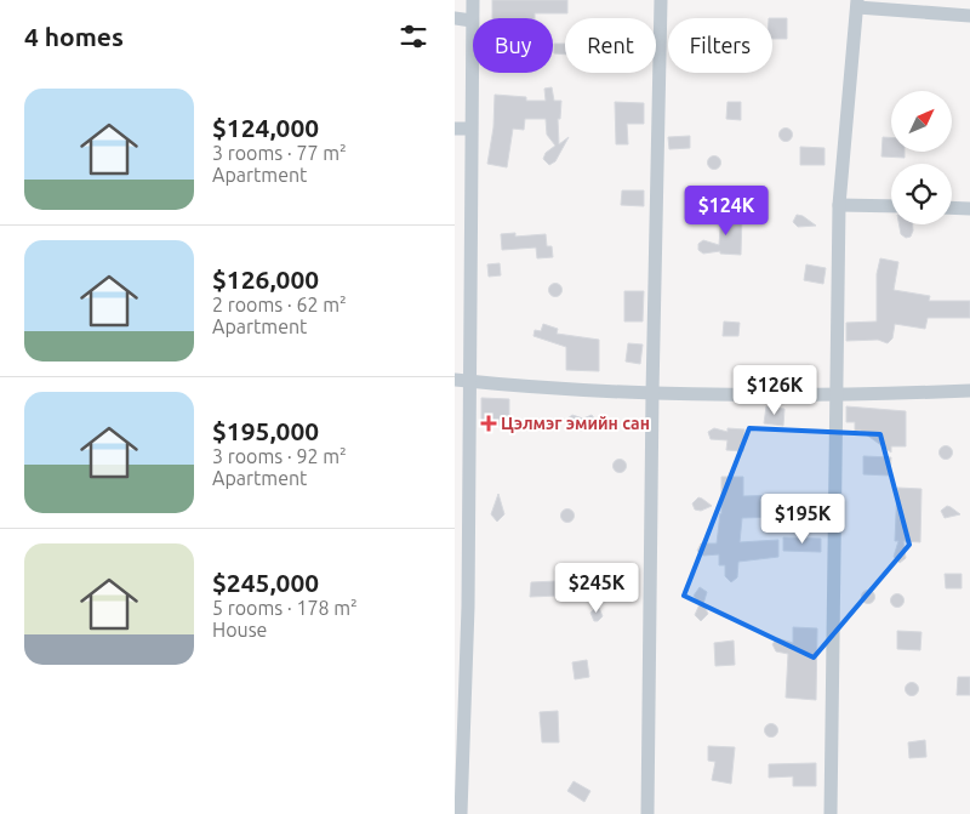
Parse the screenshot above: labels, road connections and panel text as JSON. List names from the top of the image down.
{
  "places": {
    "health": ["Цэлмэг эмийн сан"]
  },
  "north": "top right",
  "page": {
    "heading": "4 homes",
    "chip": ["Buy", "Rent", "Filters"],
    "list": [
      {
        "name": "$124,000",
        "note": "3 rooms · 77 m² · Apartment"
      },
      {
        "name": "$126,000",
        "note": "2 rooms · 62 m² · Apartment"
      },
      {
        "name": "$195,000",
        "note": "3 rooms · 92 m² · Apartment"
      },
      {
        "name": "$245,000",
        "note": "5 rooms · 178 m² · House"
      }
    ],
    "price": [
      "$124K",
      "$126K",
      "$195K",
      "$245K"
    ]
  }
}
